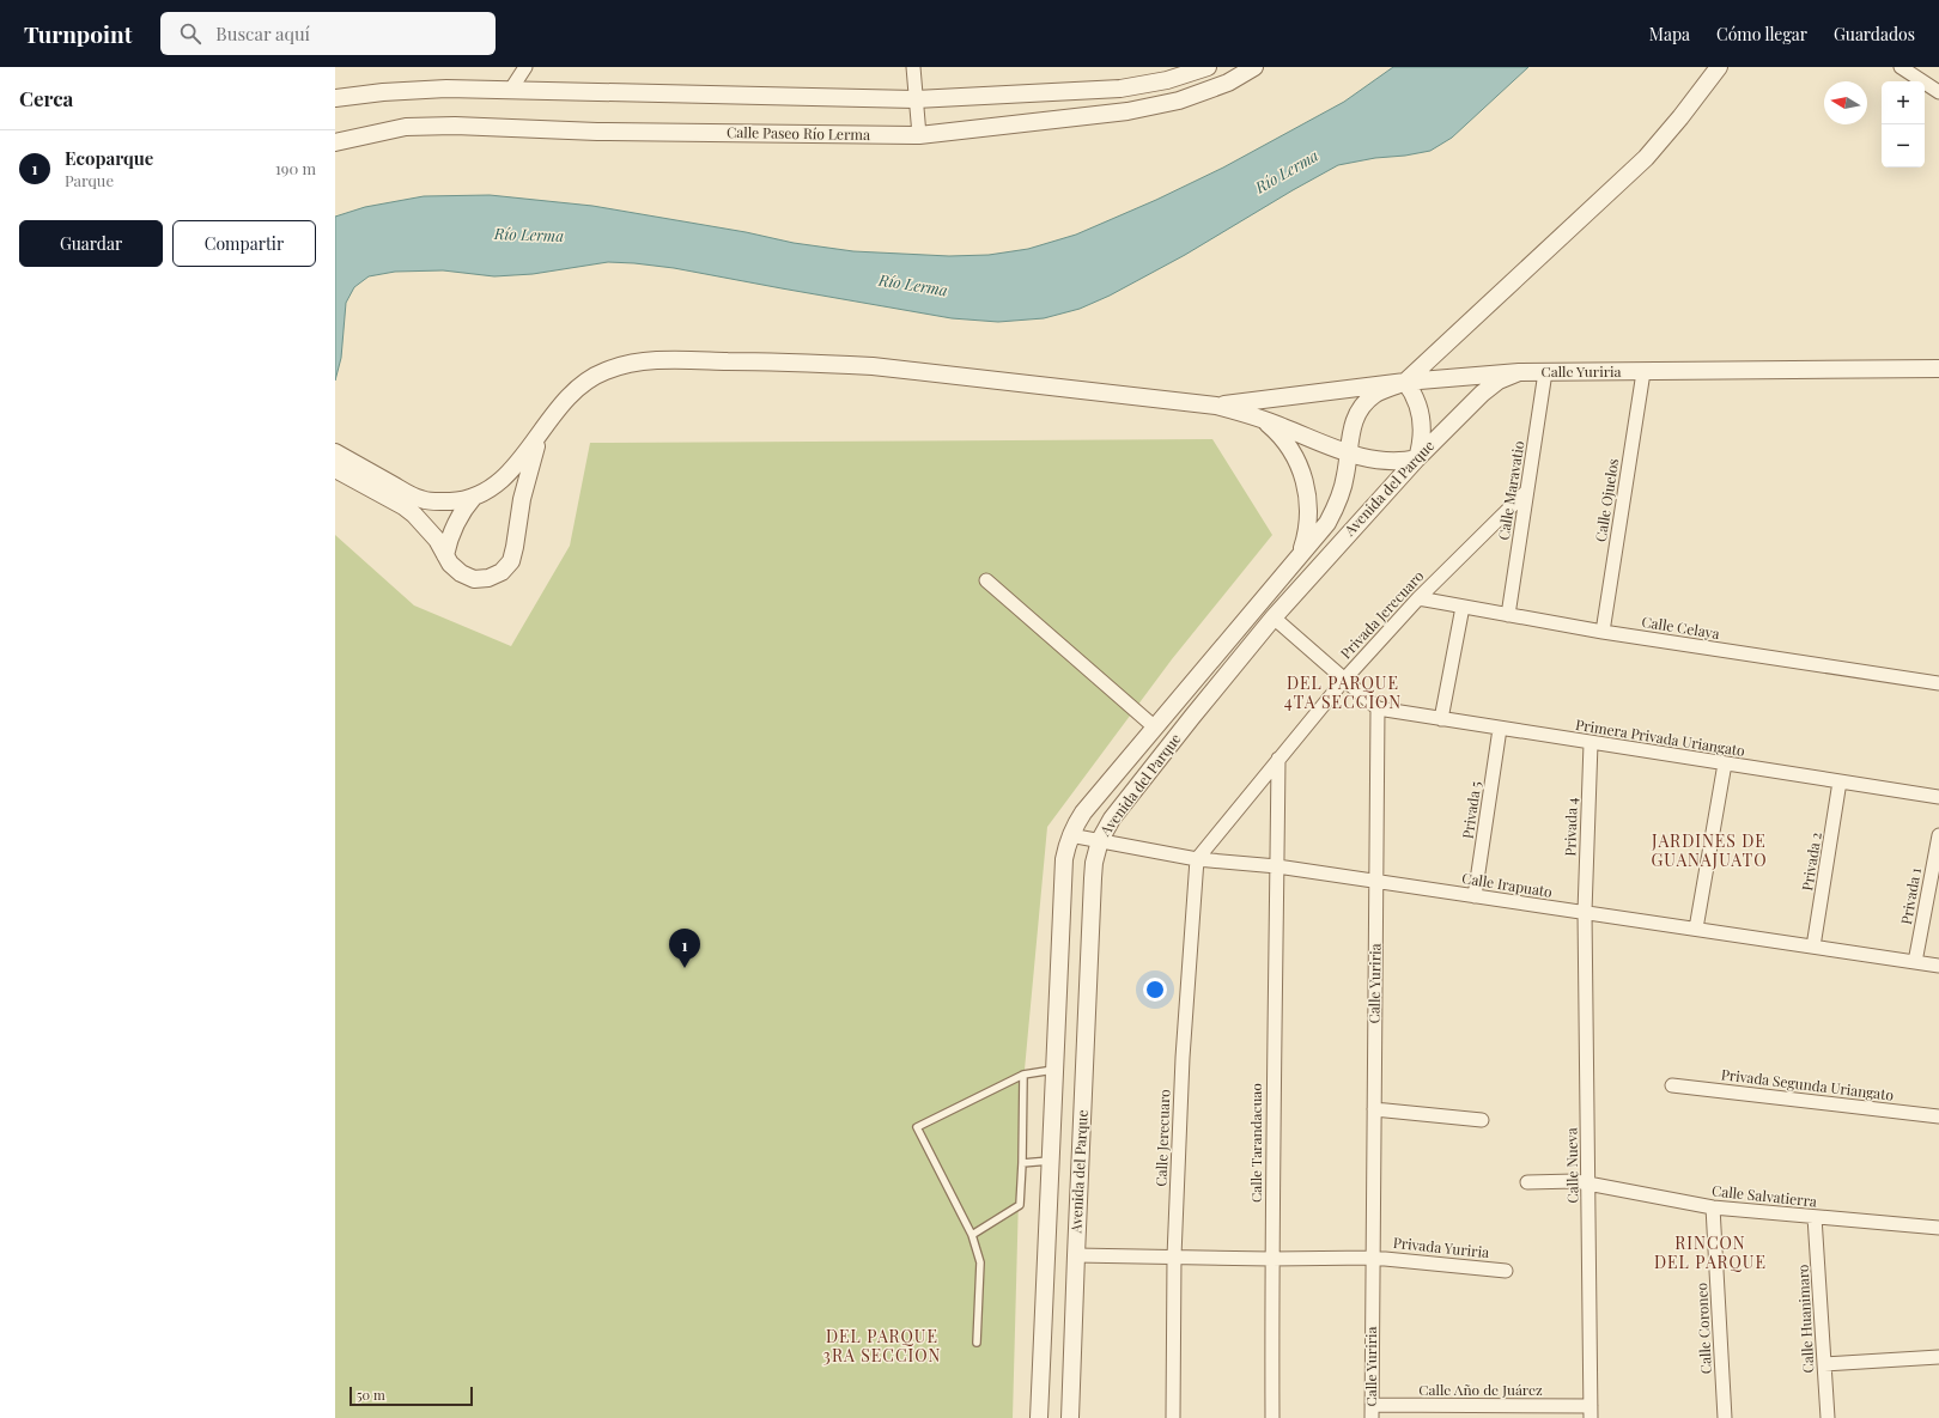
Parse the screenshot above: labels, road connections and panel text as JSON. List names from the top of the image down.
{
  "streets": {
    "street": [
      "Calle Paseo Río Lerma",
      "Calle Yuriria",
      "Avenida del Parque",
      "Calle Maravatio",
      "Calle Ojuelos",
      "Privada Jerecuaro",
      "Calle Celaya",
      "Primera Privada Uriangato",
      "Privada 5",
      "Privada 4",
      "Privada 2",
      "Calle Irapuato",
      "Privada 1",
      "Privada Segunda Uriangato",
      "Calle Jerecuaro",
      "Calle Tarandacuao",
      "Calle Nueva",
      "Calle Salvatierra",
      "Privada Yuriria",
      "Calle Huanimaro",
      "Calle Coroneo",
      "Calle Año de Juárez"
    ]
  },
  "crossings": [
    ["Calle Yuriria", "Avenida del Parque"],
    ["Calle Yuriria", "Calle Maravatio"],
    ["Calle Yuriria", "Calle Ojuelos"],
    ["Calle Yuriria", "Primera Privada Uriangato"],
    ["Calle Yuriria", "Calle Irapuato"],
    ["Calle Yuriria", "Privada Yuriria"],
    ["Calle Yuriria", "Calle Año de Juárez"],
    ["Avenida del Parque", "Calle Irapuato"],
    ["Calle Maravatio", "Privada Jerecuaro"],
    ["Calle Maravatio", "Calle Celaya"],
    ["Calle Ojuelos", "Calle Celaya"],
    ["Privada Jerecuaro", "Calle Celaya"],
    ["Privada Jerecuaro", "Calle Irapuato"],
    ["Privada Jerecuaro", "Calle Jerecuaro"],
    ["Privada Jerecuaro", "Calle Tarandacuao"],
    ["Primera Privada Uriangato", "Privada 5"],
    ["Primera Privada Uriangato", "Privada 4"],
    ["Primera Privada Uriangato", "Privada 2"],
    ["Privada 5", "Calle Irapuato"],
    ["Privada 4", "Calle Irapuato"],
    ["Privada 4", "Calle Nueva"],
    ["Privada 2", "Calle Irapuato"],
    ["Calle Irapuato", "Privada 1"],
    ["Calle Irapuato", "Calle Jerecuaro"],
    ["Calle Irapuato", "Calle Tarandacuao"],
    ["Calle Irapuato", "Calle Nueva"],
    ["Calle Nueva", "Calle Salvatierra"],
    ["Calle Nueva", "Calle Año de Juárez"],
    ["Calle Salvatierra", "Calle Huanimaro"],
    ["Calle Salvatierra", "Calle Coroneo"]
  ],
  "districts": [
    "DEL PARQUE 4TA SECCION",
    "JARDINES DE GUANAJUATO",
    "RINCON DEL PARQUE",
    "DEL PARQUE 3RA SECCION"
  ],
  "water": ["Río Lerma"],
  "scale_bar": "50 m",
  "north": "left",
  "page": {
    "header": "Turnpoint",
    "search": "Buscar aquí",
    "nav": ["Mapa", "Cómo llegar", "Guardados"],
    "heading": "Cerca",
    "map_buttons": ["+", "−"],
    "list": [
      {
        "mark": "1",
        "name": "Ecoparque",
        "note": "Parque",
        "value": "190 m"
      }
    ],
    "buttons": ["Guardar", "Compartir"],
    "pins": "1",
    "scale": "50 m"
  }
}
